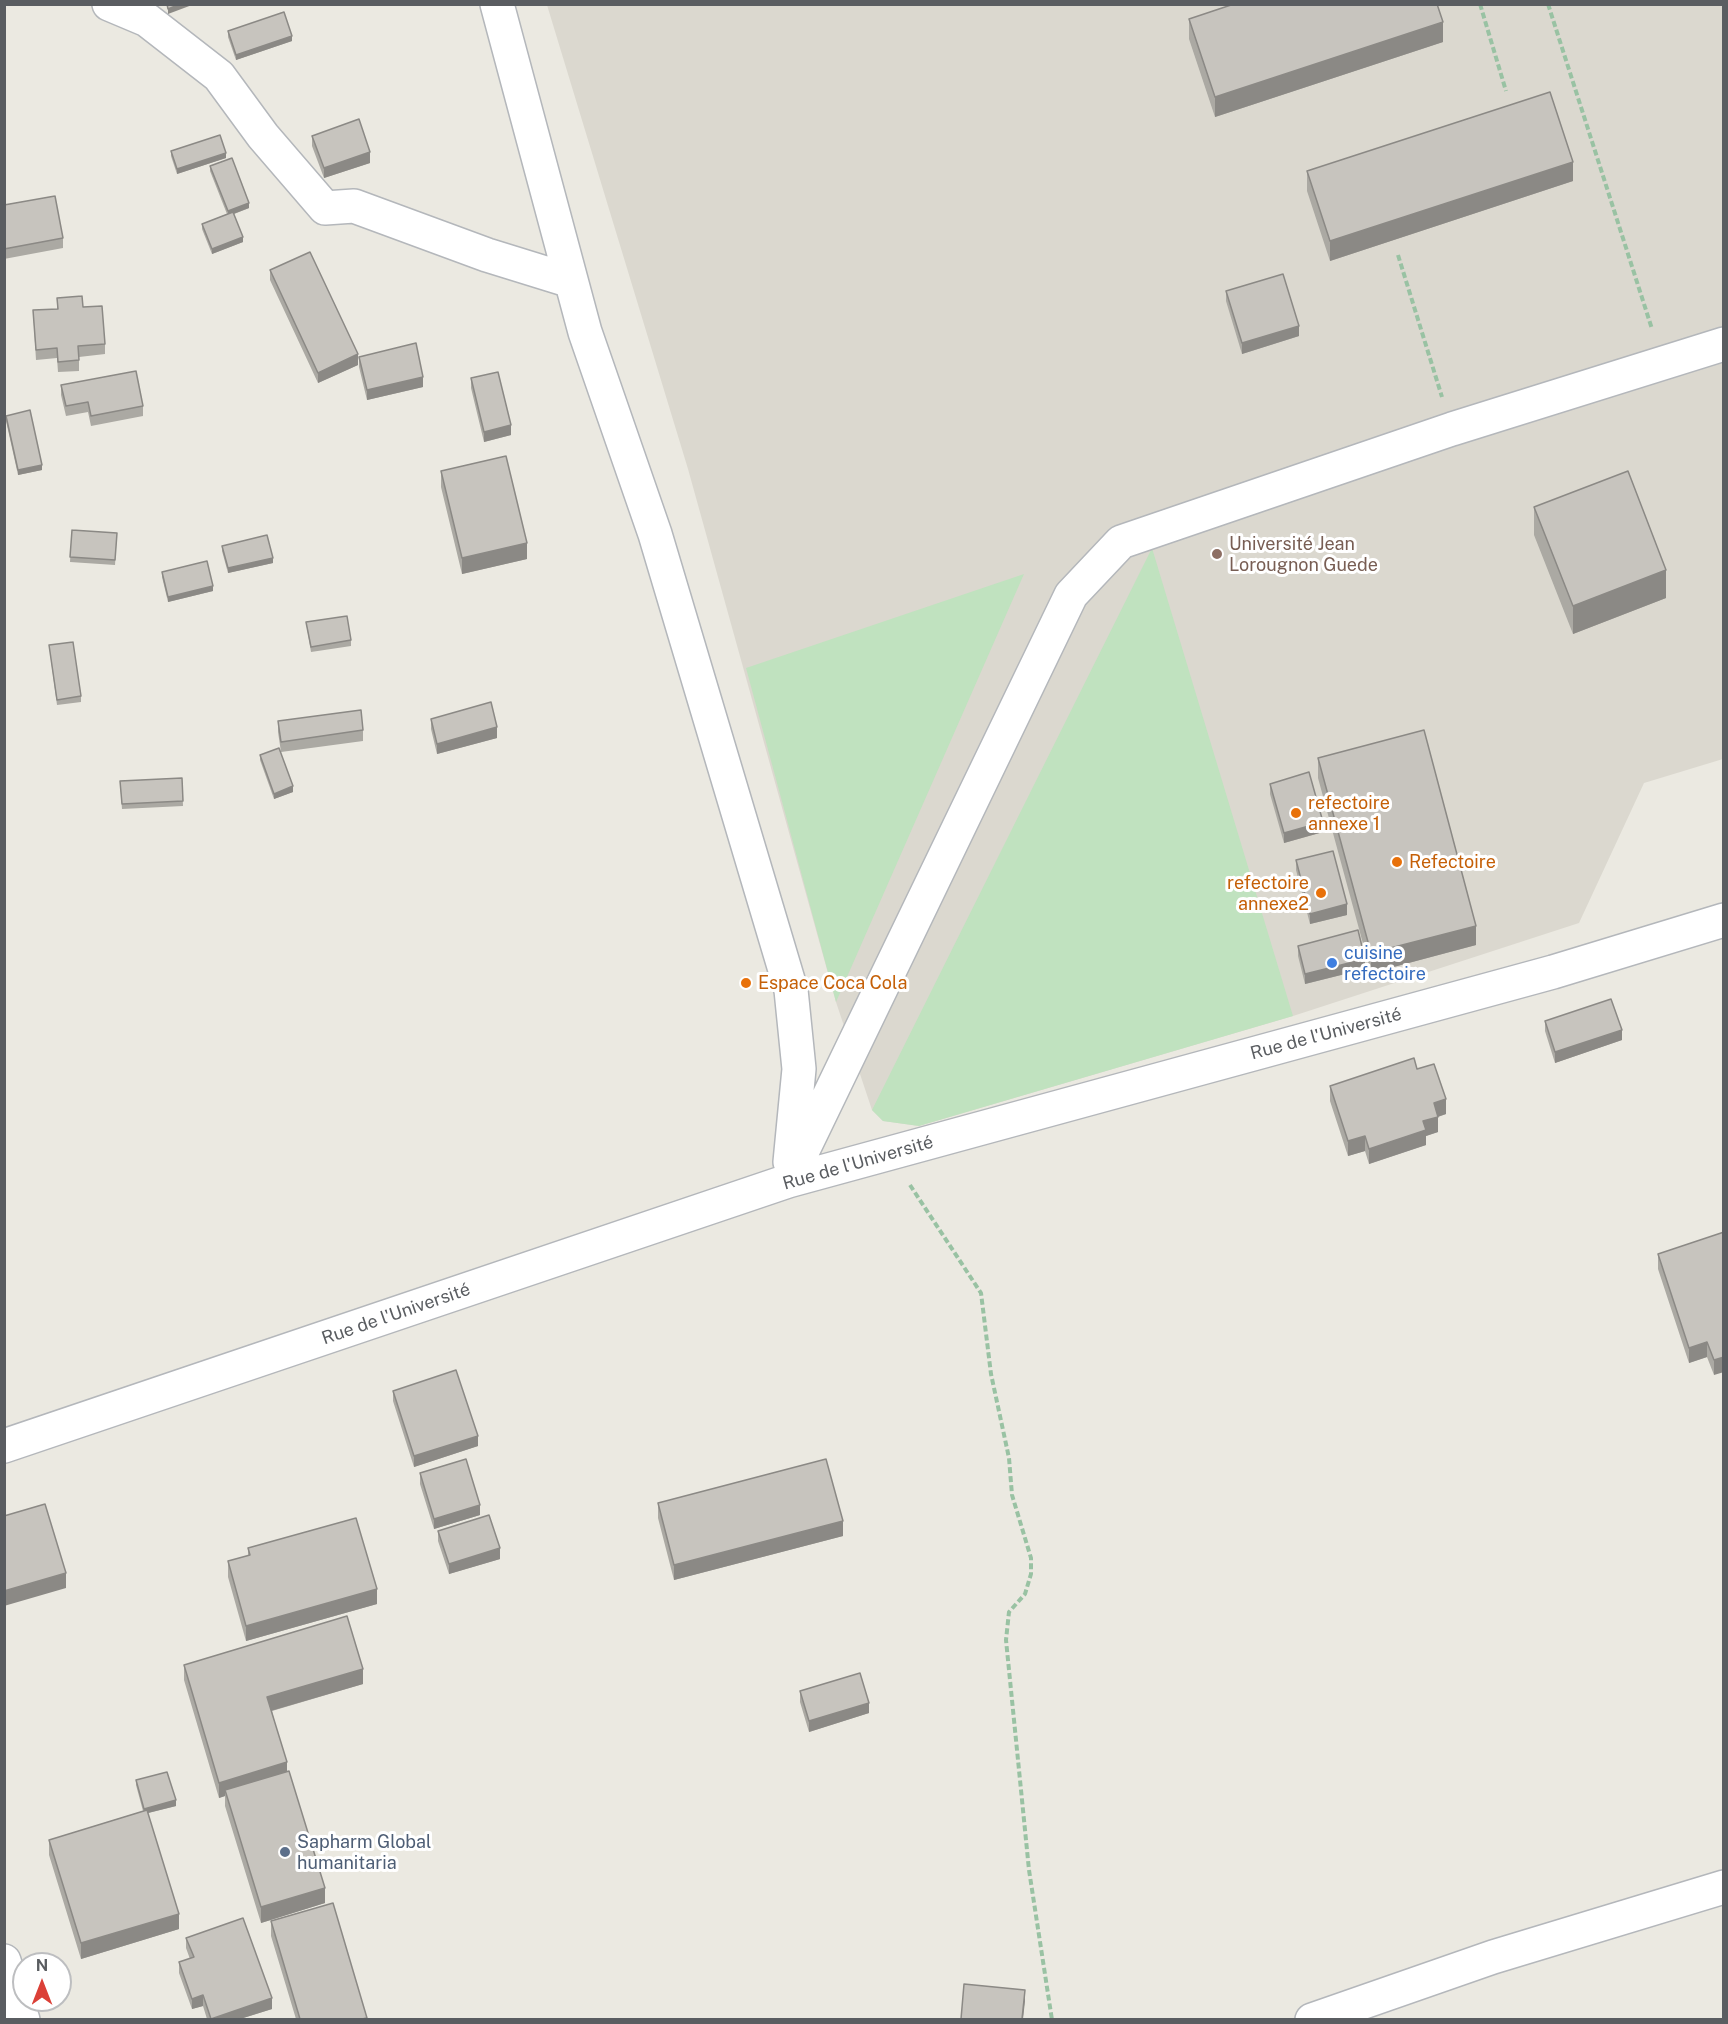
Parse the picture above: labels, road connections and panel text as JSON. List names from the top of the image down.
{
  "streets": {
    "street": ["Rue de l'Université"]
  },
  "places": [
    "Université Jean Lorougnon Guede",
    "refectoire annexe 1",
    "Refectoire",
    "refectoire annexe2",
    "cuisine refectoire",
    "Espace Coca Cola",
    "Sapharm Global humanitaria"
  ],
  "north": "top"
}
